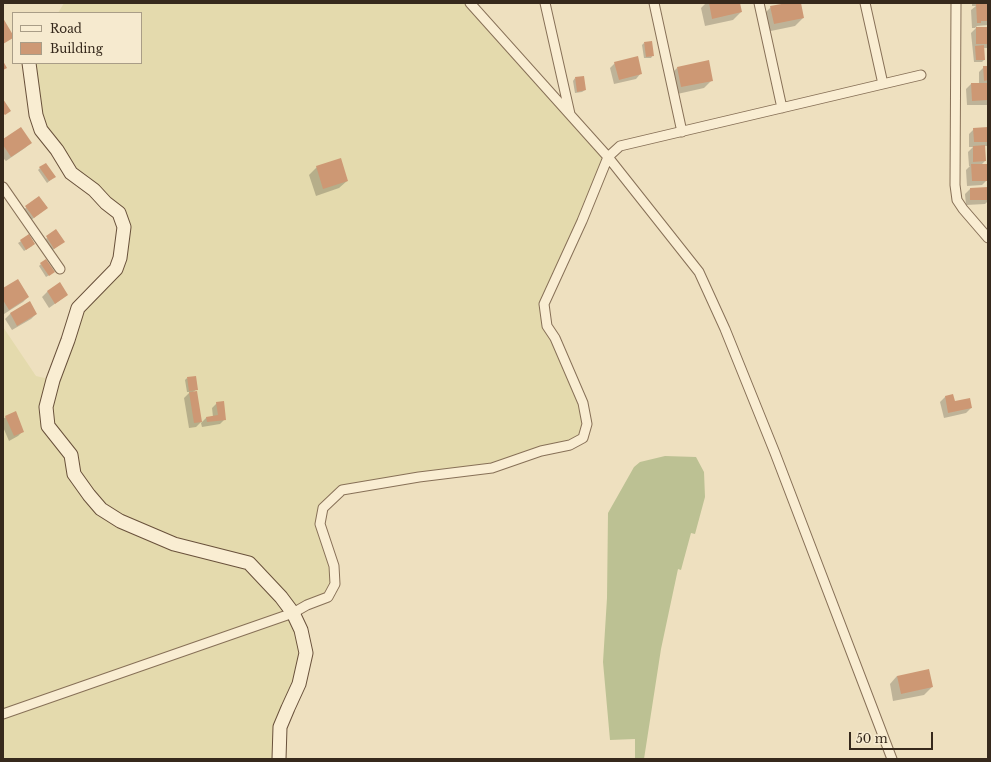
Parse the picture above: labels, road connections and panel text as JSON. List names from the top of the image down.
{
  "legend": ["Road", "Building"],
  "scale_bar": "50 m"
}
